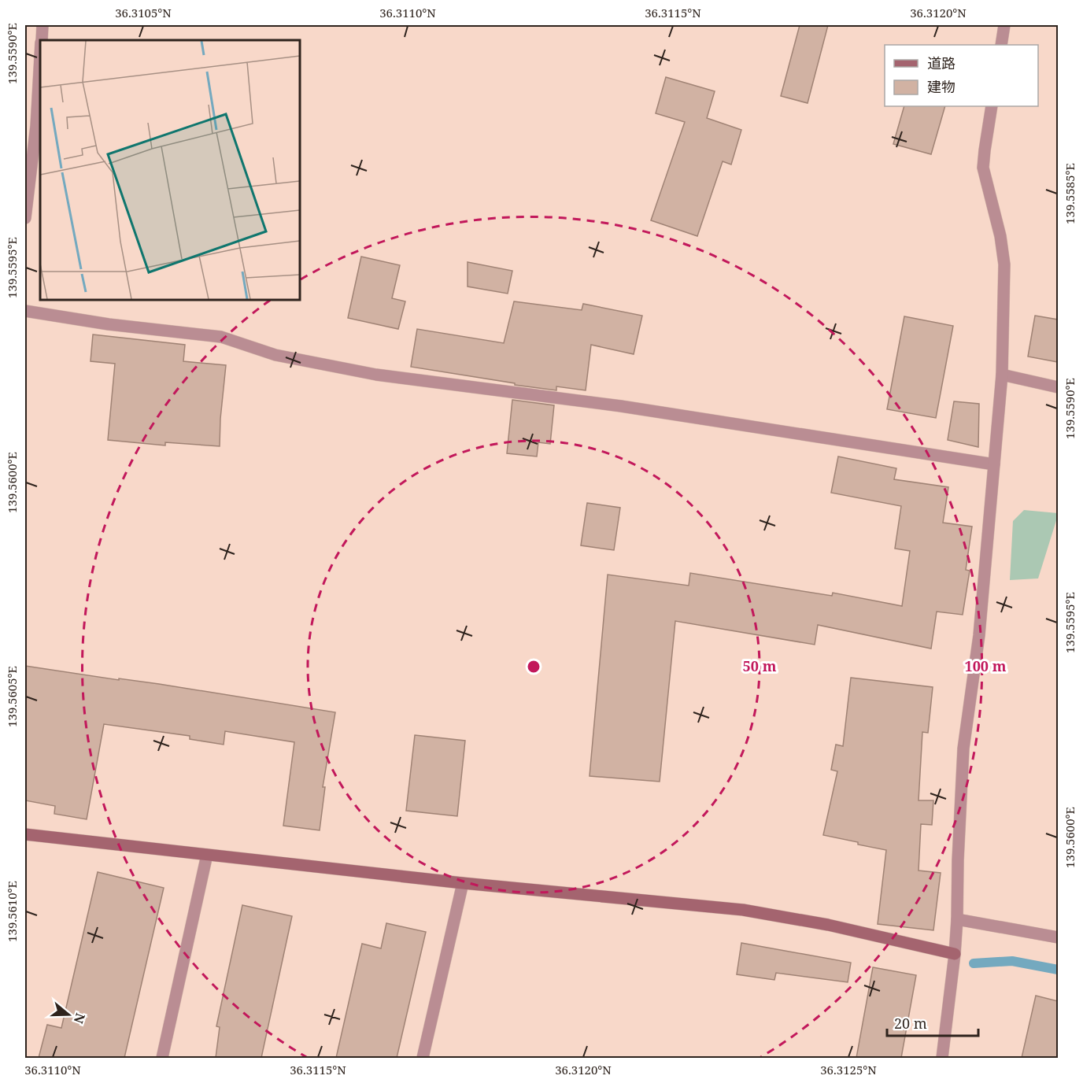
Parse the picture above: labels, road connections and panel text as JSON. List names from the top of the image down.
{
  "legend": ["道路", "建物"],
  "scale_bar": "20 m",
  "north": "right",
  "coordinates": [
    "36.3105°N",
    "36.3110°N",
    "36.3115°N",
    "36.3120°N",
    "139.5590°E",
    "139.5585°E",
    "139.5595°E",
    "139.5600°E",
    "139.5605°E",
    "139.5610°E",
    "36.3125°N"
  ],
  "rings": ["50 m", "100 m"]
}
